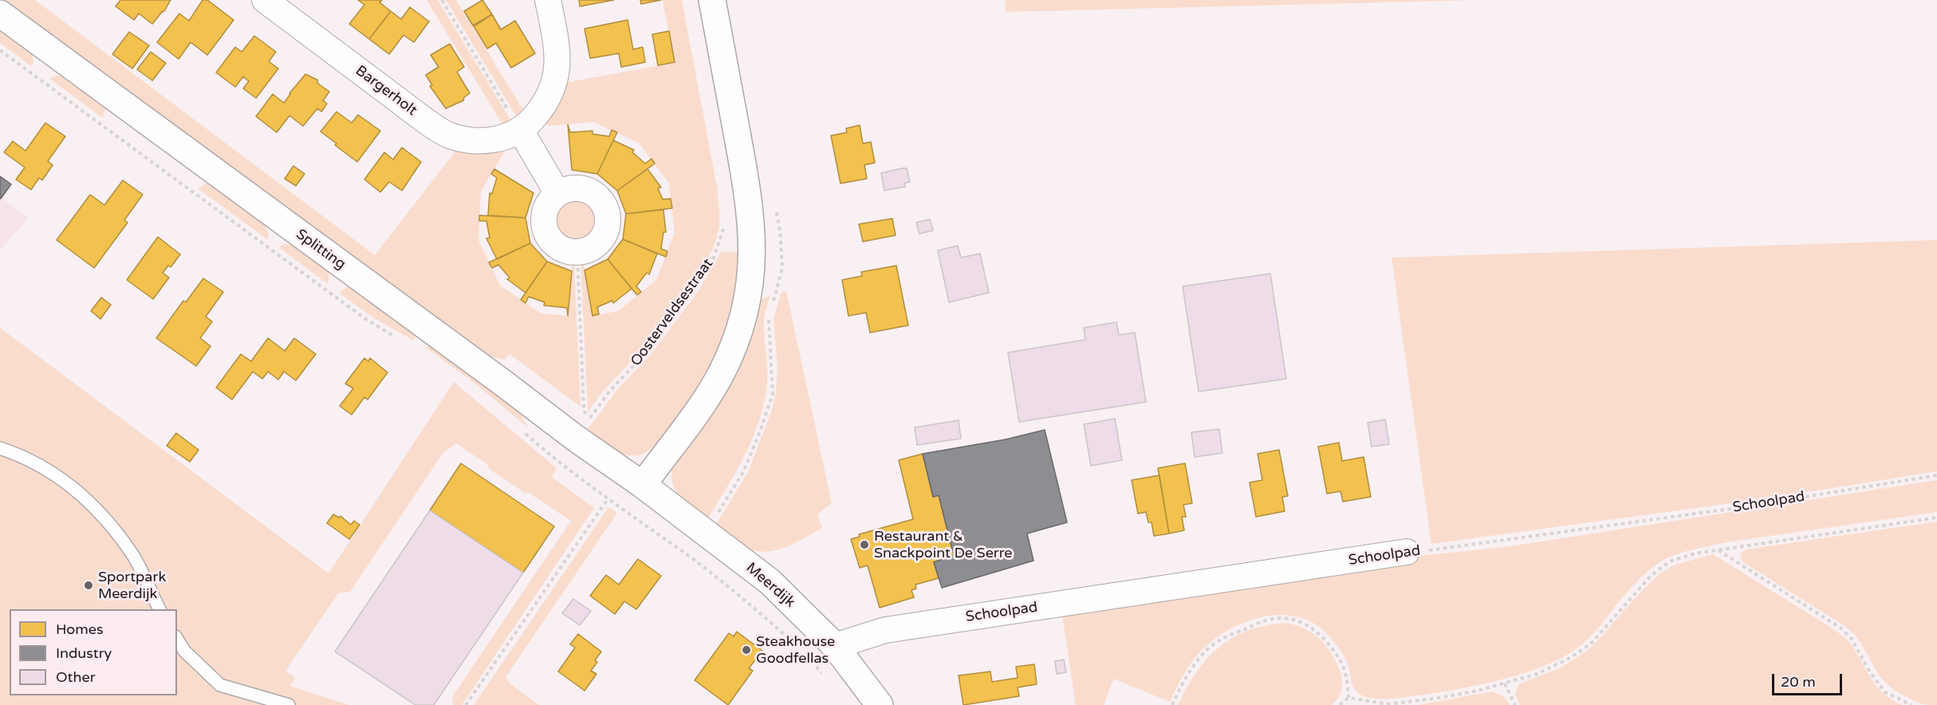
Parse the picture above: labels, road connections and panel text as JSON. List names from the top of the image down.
{
  "streets": {
    "street": [
      "Bargerholt",
      "Splitting",
      "Schoolpad",
      "Meerdijk"
    ],
    "path": ["Oosterveldsestraat"]
  },
  "crossings": [
    ["Splitting", "Oosterveldsestraat"],
    ["Splitting", "Meerdijk"],
    ["Schoolpad", "Meerdijk"]
  ],
  "places": ["Restaurant & Snackpoint De Serre", "Sportpark Meerdijk", "Steakhouse Goodfellas"],
  "legend": ["Homes", "Industry", "Other"],
  "scale_bar": "20 m"
}
